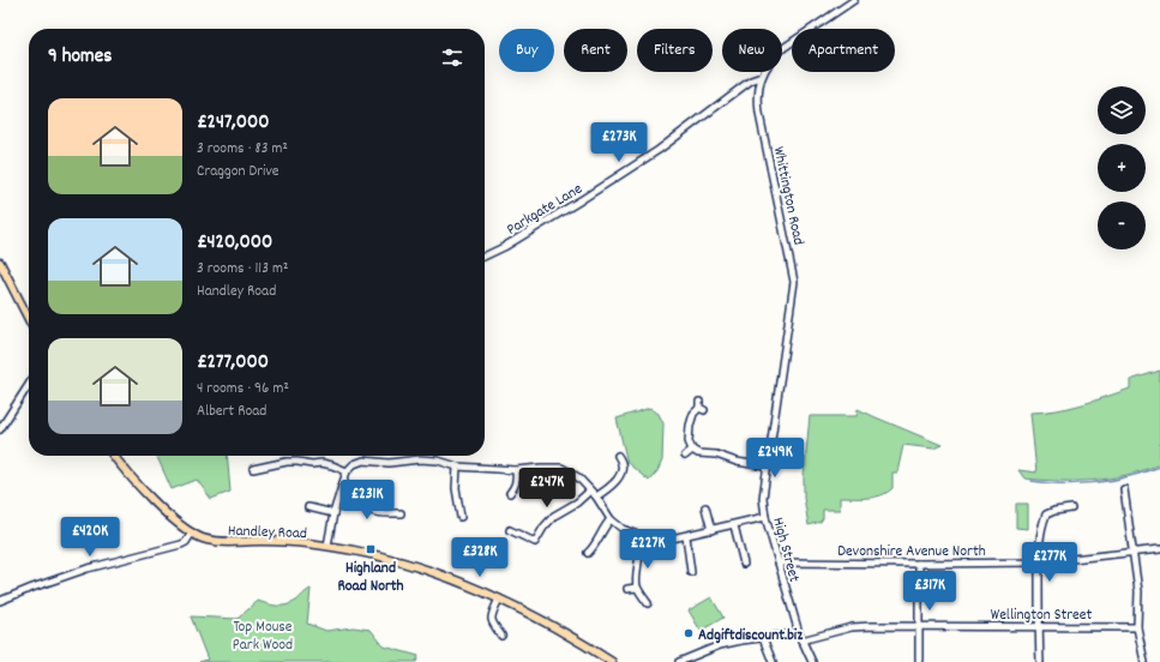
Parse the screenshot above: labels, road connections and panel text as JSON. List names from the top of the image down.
{
  "streets": {
    "main road": ["Handley Road"],
    "street": [
      "Whittington Road",
      "Parkgate Lane",
      "High Street",
      "Devonshire Avenue North",
      "Wellington Street"
    ]
  },
  "crossings": [
    ["Whittington Road", "Parkgate Lane"],
    ["Whittington Road", "High Street"],
    ["High Street", "Devonshire Avenue North"],
    ["High Street", "Wellington Street"]
  ],
  "parks": ["Top Mouse Park Wood"],
  "places": {
    "transit": ["Highland Road North"],
    "other": ["Adgiftdiscount.biz"]
  },
  "page": {
    "chip": [
      "Buy",
      "Rent",
      "Filters",
      "New",
      "Apartment"
    ],
    "heading": "9 homes",
    "map_buttons": ["+", "−"],
    "list": [
      {
        "name": "£247,000",
        "note": "3 rooms · 83 m² · Craggon Drive"
      },
      {
        "name": "£420,000",
        "note": "3 rooms · 113 m² · Handley Road"
      },
      {
        "name": "£277,000",
        "note": "4 rooms · 96 m² · Albert Road"
      }
    ],
    "price": [
      "£273K",
      "£249K",
      "£247K",
      "£231K",
      "£420K",
      "£227K",
      "£328K",
      "£277K",
      "£317K"
    ]
  }
}
